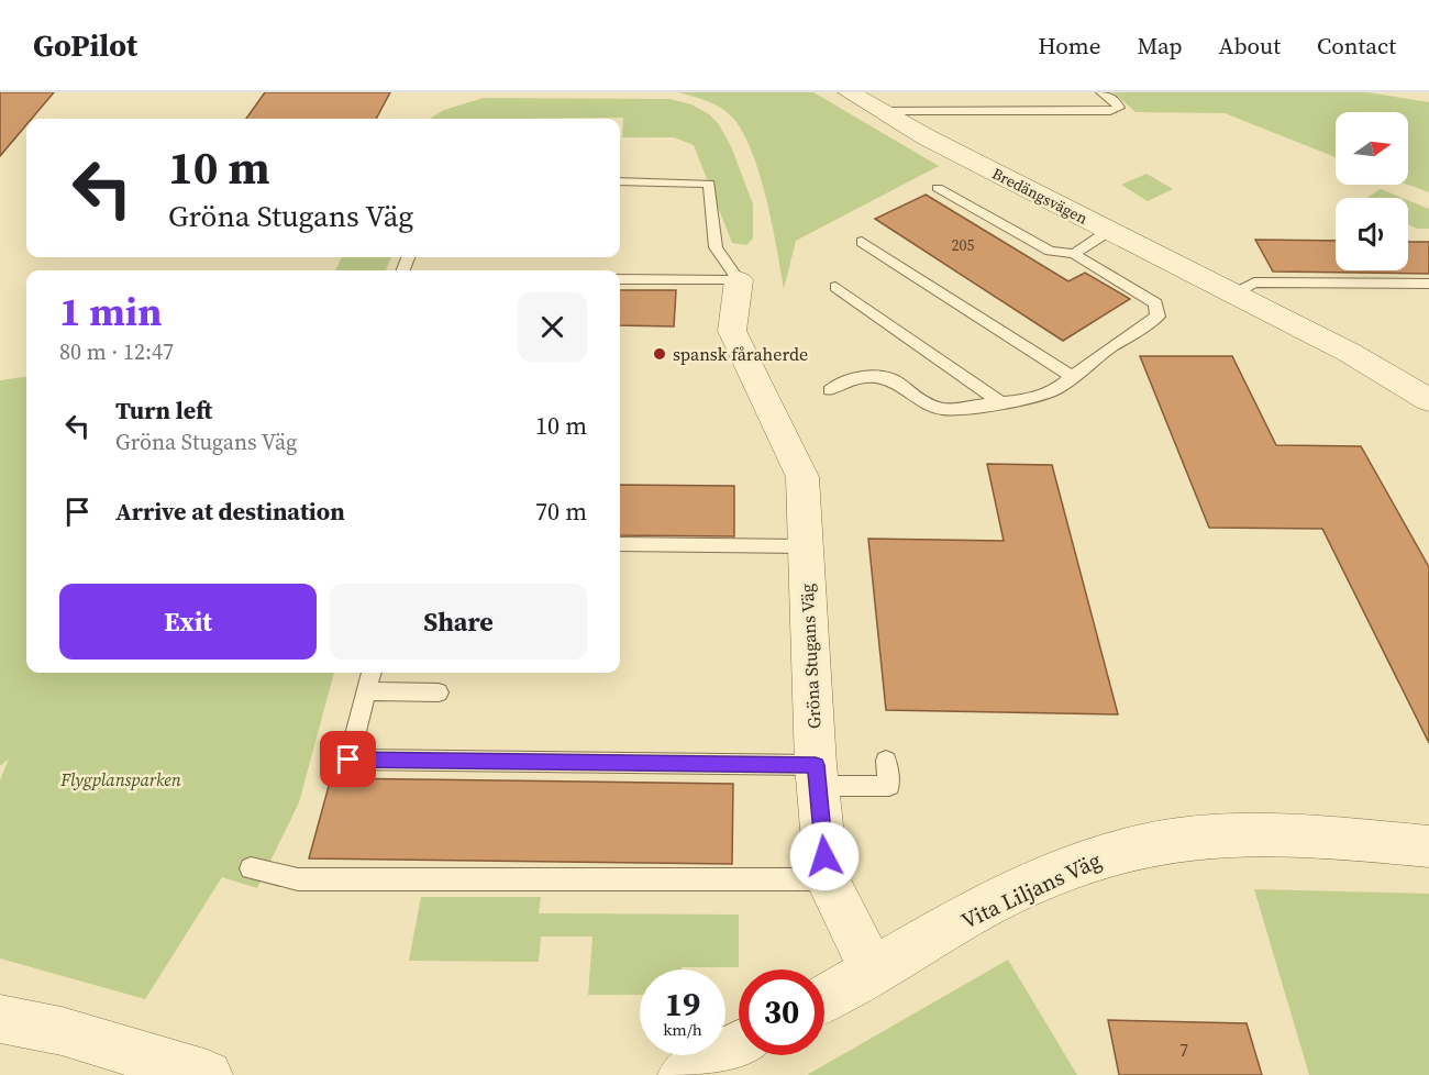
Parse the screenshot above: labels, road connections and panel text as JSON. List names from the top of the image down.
{
  "streets": {
    "street": ["Bredängsvägen", "Gröna Stugans Väg", "Vita Liljans Väg"]
  },
  "crossings": [
    ["Gröna Stugans Väg", "Vita Liljans Väg"]
  ],
  "parks": ["Flygplansparken"],
  "places": ["spansk fåraherde"],
  "house_numbers": ["205", "7"],
  "north": "right",
  "page": {
    "header": "GoPilot",
    "nav": [
      "Home",
      "Map",
      "About",
      "Contact"
    ],
    "turn": ["10 m", "Gröna Stugans Väg"],
    "heading": ["1 min", "80 m · 12:47"],
    "list": [
      {
        "name": "Turn left",
        "note": "Gröna Stugans Väg",
        "value": "10 m"
      },
      {
        "name": "Arrive at destination",
        "value": "70 m"
      }
    ],
    "buttons": ["Exit", "Share"],
    "speed": "19 km/h",
    "limit": "30"
  }
}
